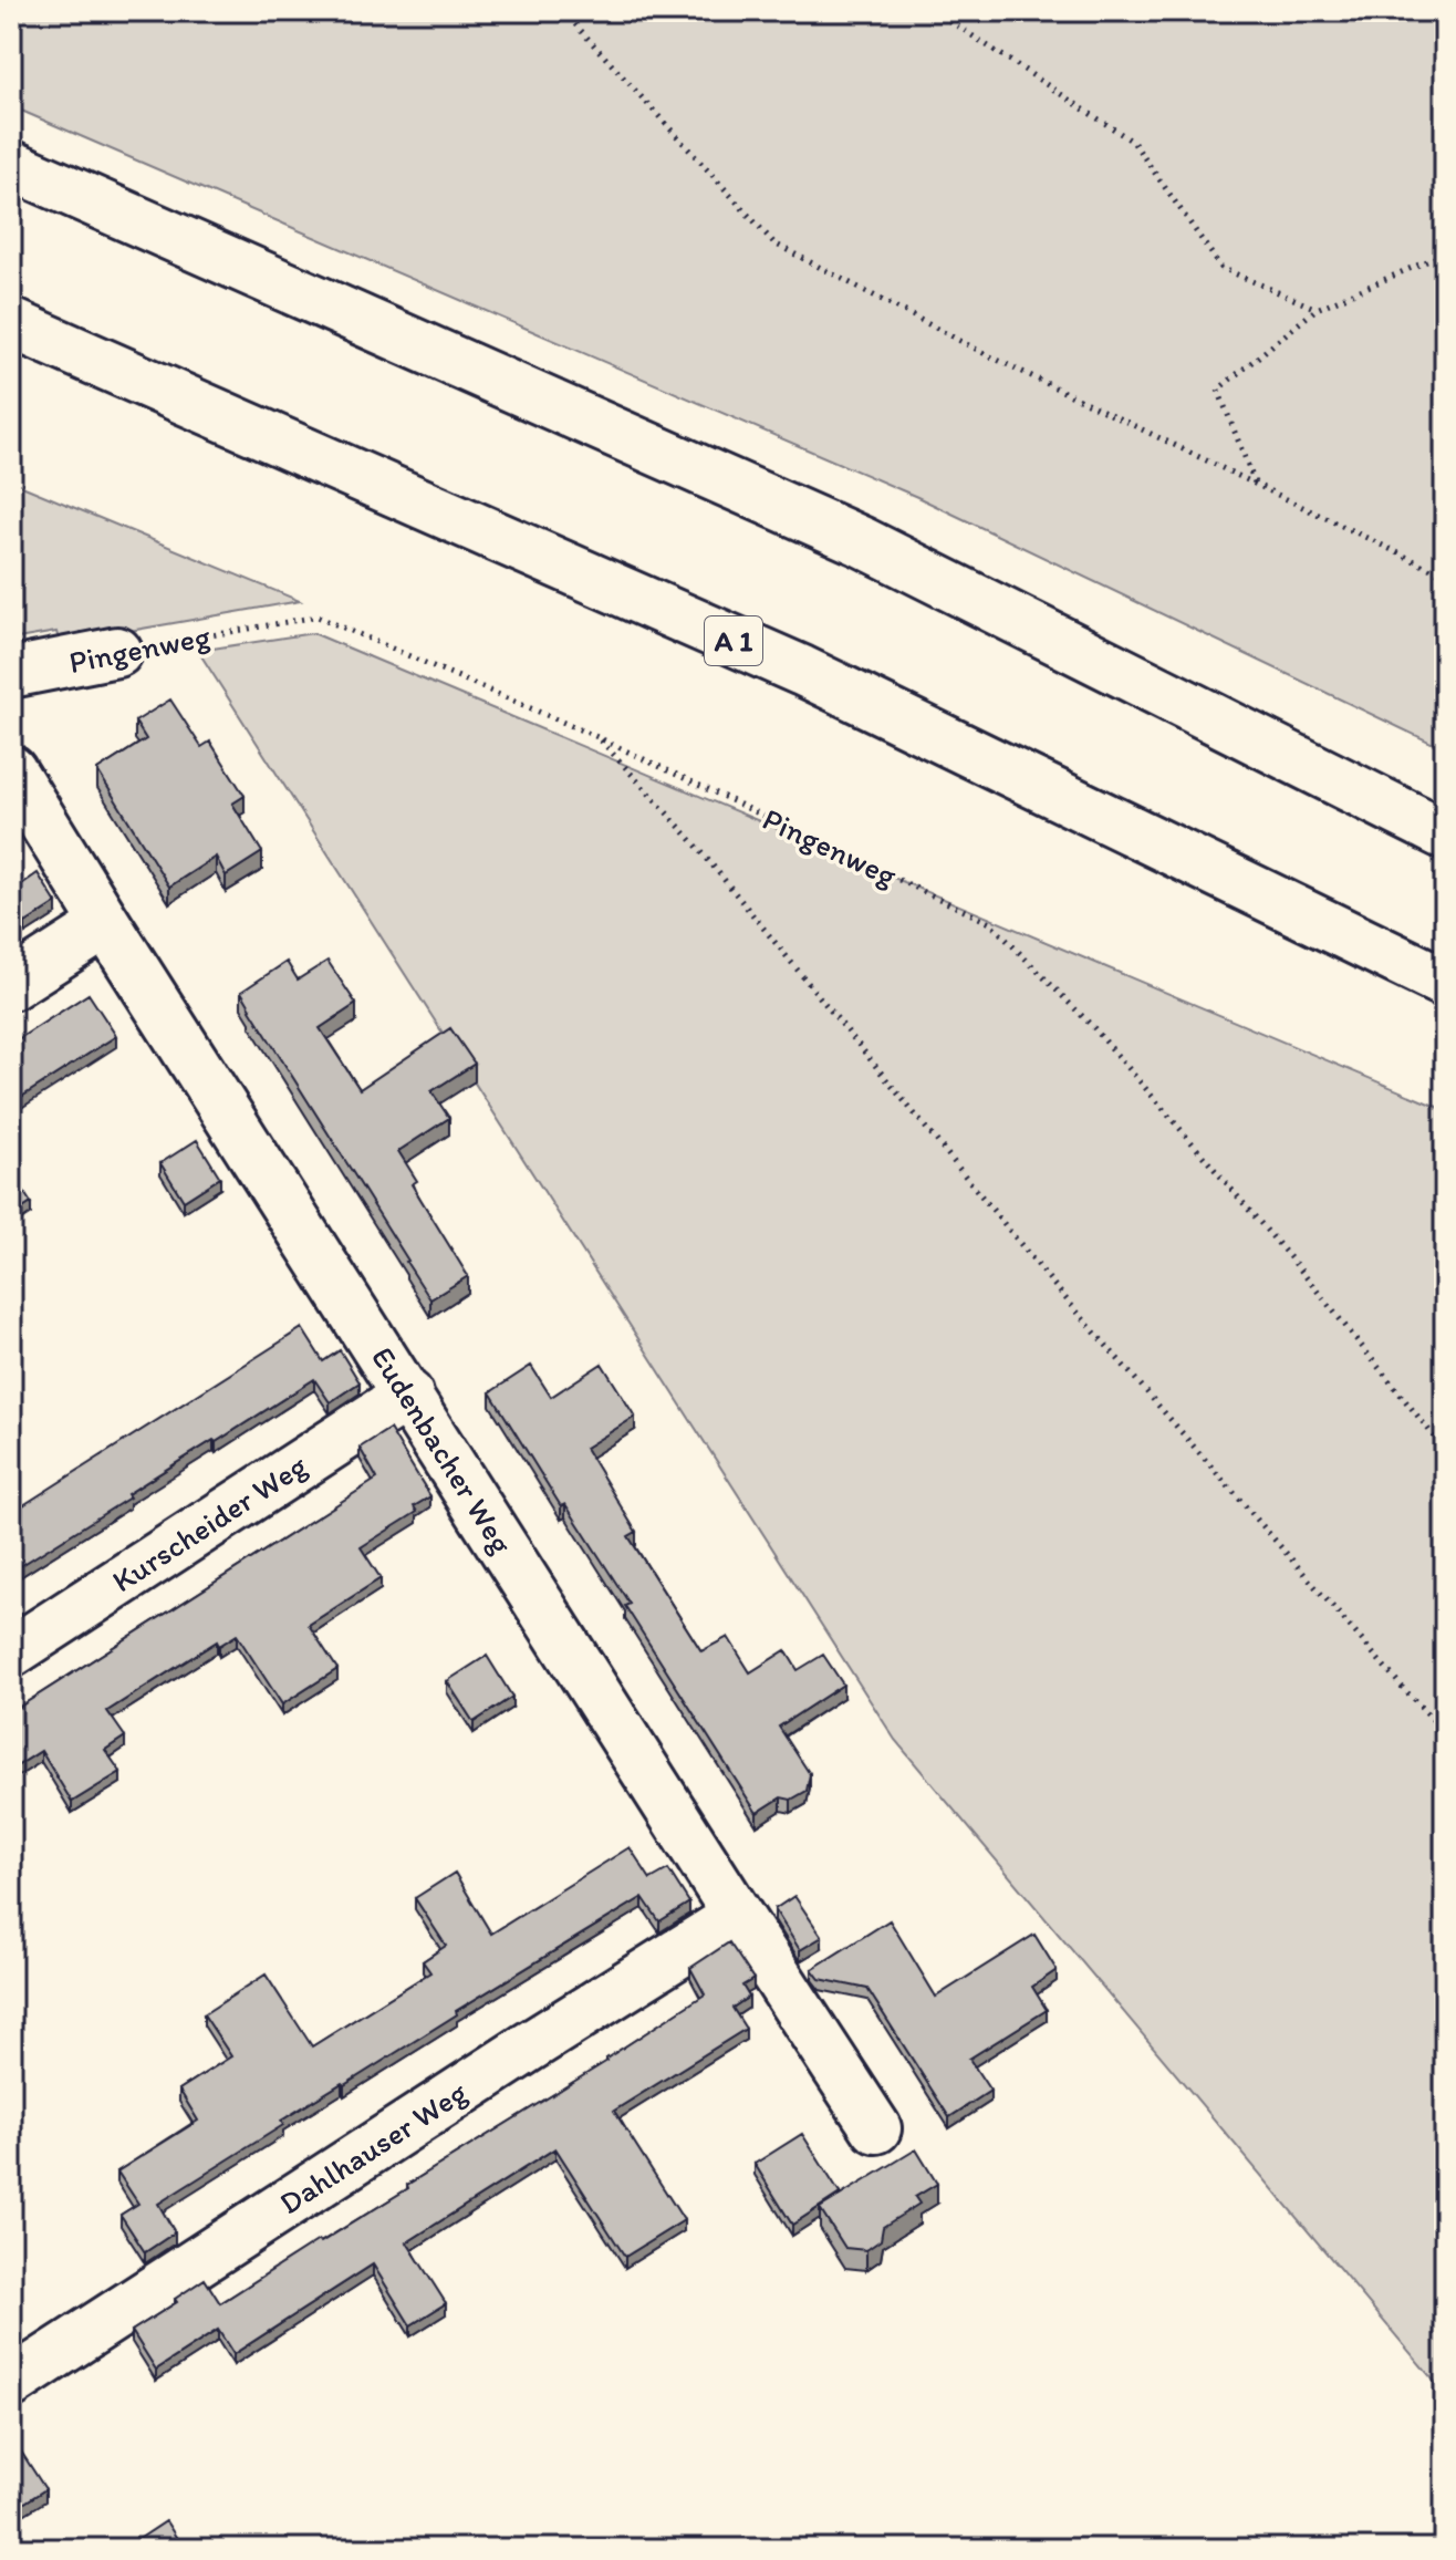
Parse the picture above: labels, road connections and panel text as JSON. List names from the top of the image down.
{
  "streets": {
    "main road": [
      "A 1",
      "Pingenweg",
      "Eudenbacher Weg",
      "Kurscheider Weg",
      "Dahlhauser Weg"
    ]
  },
  "crossings": [
    ["Eudenbacher Weg", "Kurscheider Weg"],
    ["Eudenbacher Weg", "Dahlhauser Weg"]
  ]
}
